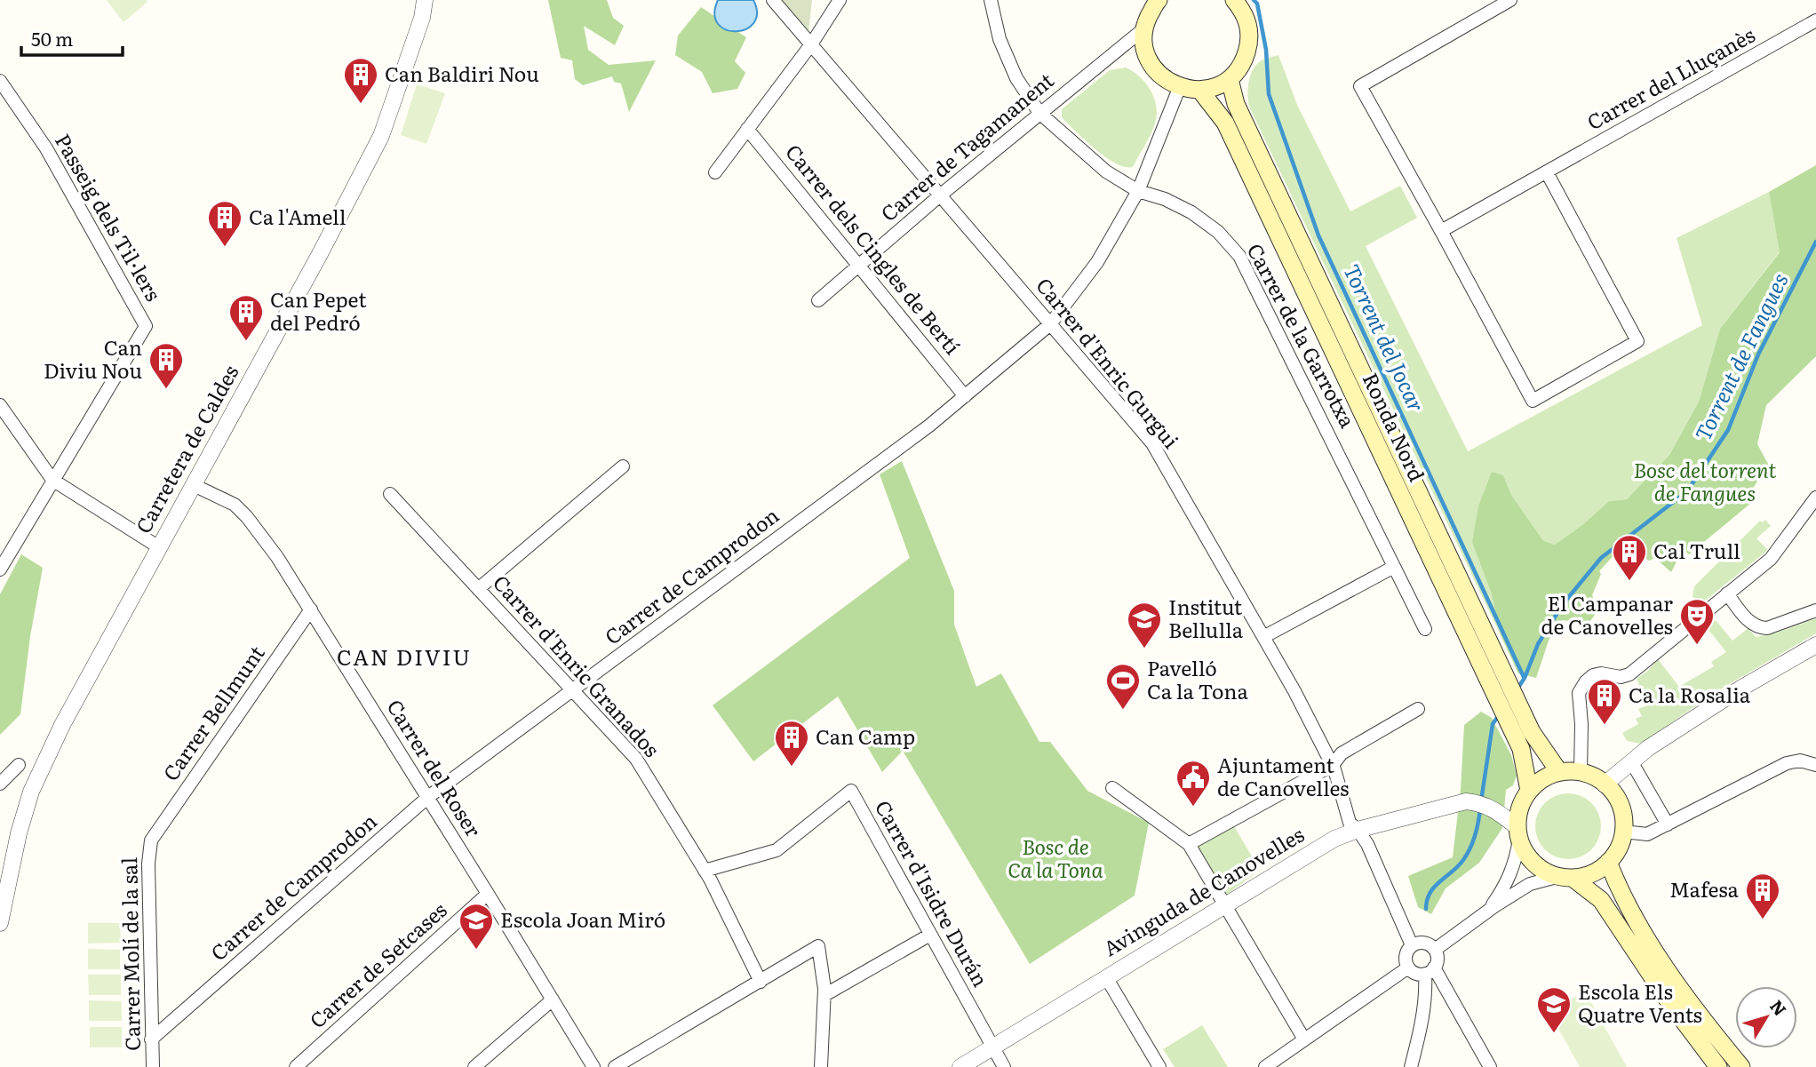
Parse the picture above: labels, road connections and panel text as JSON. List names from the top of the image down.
{
  "streets": {
    "main road": ["Ronda Nord"],
    "street": [
      "Carrer del Lluçanès",
      "Carrer de Tagamanent",
      "Passeig dels Til·lers",
      "Carrer dels Cingles de Bertí",
      "Carrer de la Garrotxa",
      "Carrer d'Enric Gurgui",
      "Carretera de Caldes",
      "Carrer de Camprodon",
      "Carrer d'Enric Granados",
      "Carrer Bellmunt",
      "Carrer del Roser",
      "Avinguda de Canovelles",
      "Carrer d'Isidre Durán",
      "Carrer Molí de la sal",
      "Carrer de Setcases"
    ]
  },
  "crossings": [
    ["Carrer de Tagamanent", "Carrer dels Cingles de Bertí"],
    ["Carrer de Tagamanent", "Carrer de la Garrotxa"],
    ["Carrer de Tagamanent", "Carrer d'Enric Gurgui"],
    ["Carrer dels Cingles de Bertí", "Carrer de Camprodon"],
    ["Carrer de la Garrotxa", "Carrer de Camprodon"],
    ["Carrer d'Enric Gurgui", "Carrer de Camprodon"],
    ["Carrer d'Enric Gurgui", "Avinguda de Canovelles"],
    ["Ronda Nord", "Avinguda de Canovelles"],
    ["Carretera de Caldes", "Carrer del Roser"],
    ["Carrer de Camprodon", "Carrer d'Enric Granados"],
    ["Carrer de Camprodon", "Carrer del Roser"],
    ["Carrer de Camprodon", "Carrer Molí de la sal"],
    ["Carrer d'Enric Granados", "Carrer d'Isidre Durán"],
    ["Carrer Bellmunt", "Carrer del Roser"],
    ["Carrer Bellmunt", "Carrer Molí de la sal"],
    ["Carrer del Roser", "Carrer de Setcases"],
    ["Avinguda de Canovelles", "Carrer d'Isidre Durán"]
  ],
  "districts": ["CAN DIVIU"],
  "water": ["Torrent del Jocar", "Torrent de Fangues"],
  "parks": ["Bosc del torrent de Fangues", "Bosc de Ca la Tona"],
  "places": {
    "building": [
      "Can Baldiri Nou",
      "Ca l'Amell",
      "Can Pepet del Pedró",
      "Can Diviu Nou",
      "Cal Trull",
      "Ca la Rosalia",
      "Can Camp",
      "Mafesa"
    ],
    "theatre": ["El Campanar de Canovelles"],
    "school or university": ["Institut Bellulla", "Escola Joan Miró", "Escola Els Quatre Vents"],
    "sports": ["Pavelló Ca la Tona"],
    "public building": ["Ajuntament de Canovelles"]
  },
  "scale_bar": "50 m",
  "north": "top right"
}
